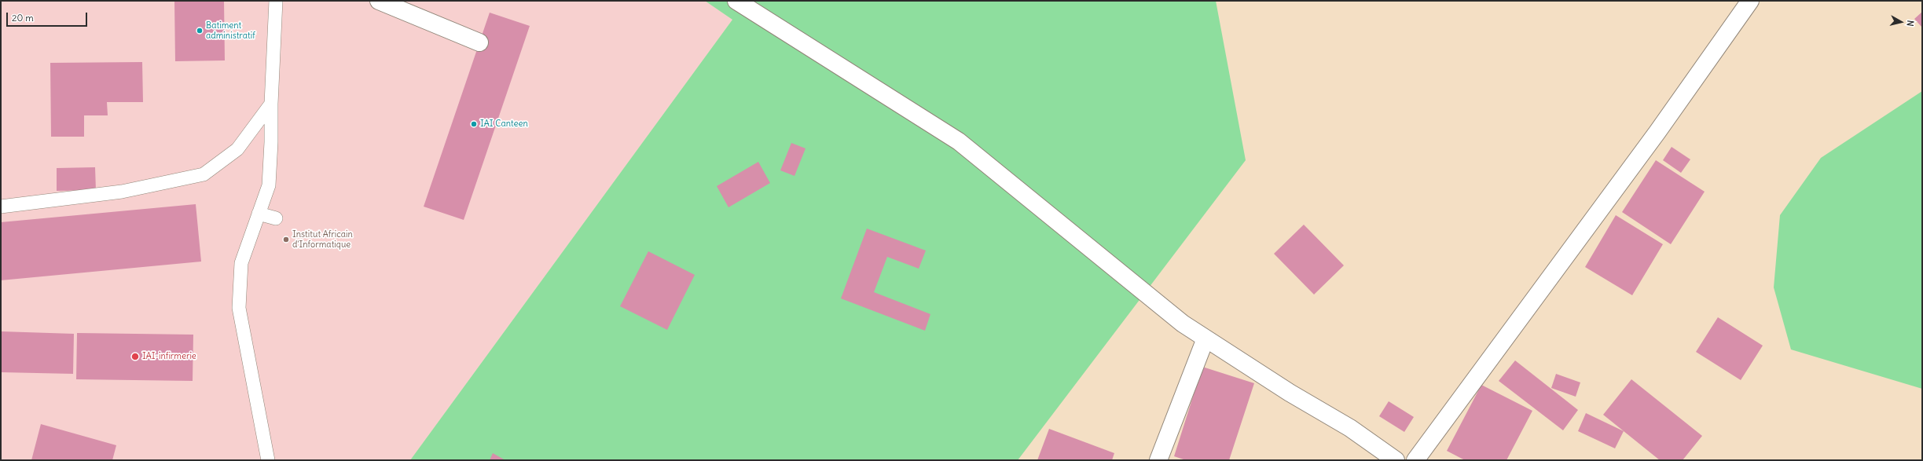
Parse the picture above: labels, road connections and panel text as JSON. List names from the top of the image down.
{
  "places": [
    "Batiment administratif",
    "IAI Canteen",
    "Institut Africain d'Informatique",
    "IAI-infirmerie"
  ],
  "scale_bar": "20 m",
  "north": "right"
}
